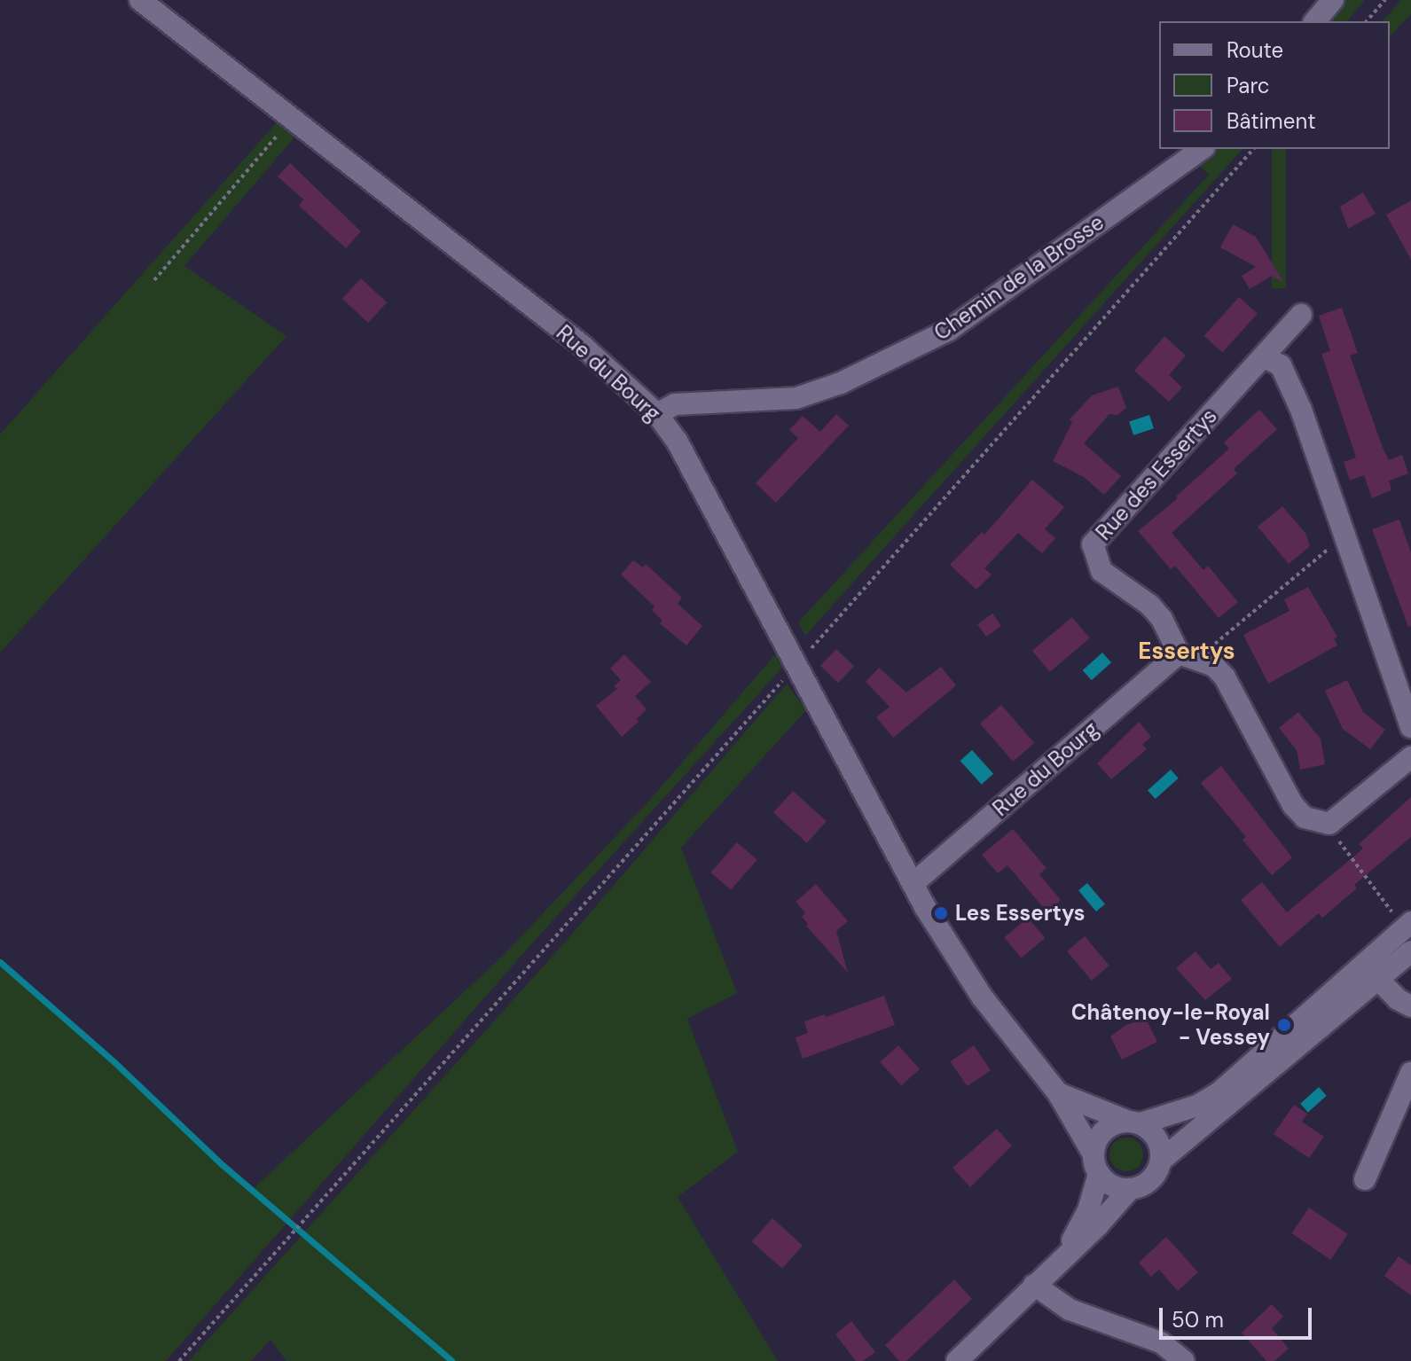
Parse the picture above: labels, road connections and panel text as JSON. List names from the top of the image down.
{
  "streets": {
    "street": ["Chemin de la Brosse", "Rue du Bourg", "Rue des Essertys"]
  },
  "crossings": [
    ["Chemin de la Brosse", "Rue du Bourg"],
    ["Rue du Bourg", "Rue des Essertys"]
  ],
  "districts": ["Essertys"],
  "places": ["Les Essertys", "Châtenoy-le-Royal - Vessey"],
  "legend": ["Route", "Parc", "Bâtiment"],
  "scale_bar": "50 m"
}
